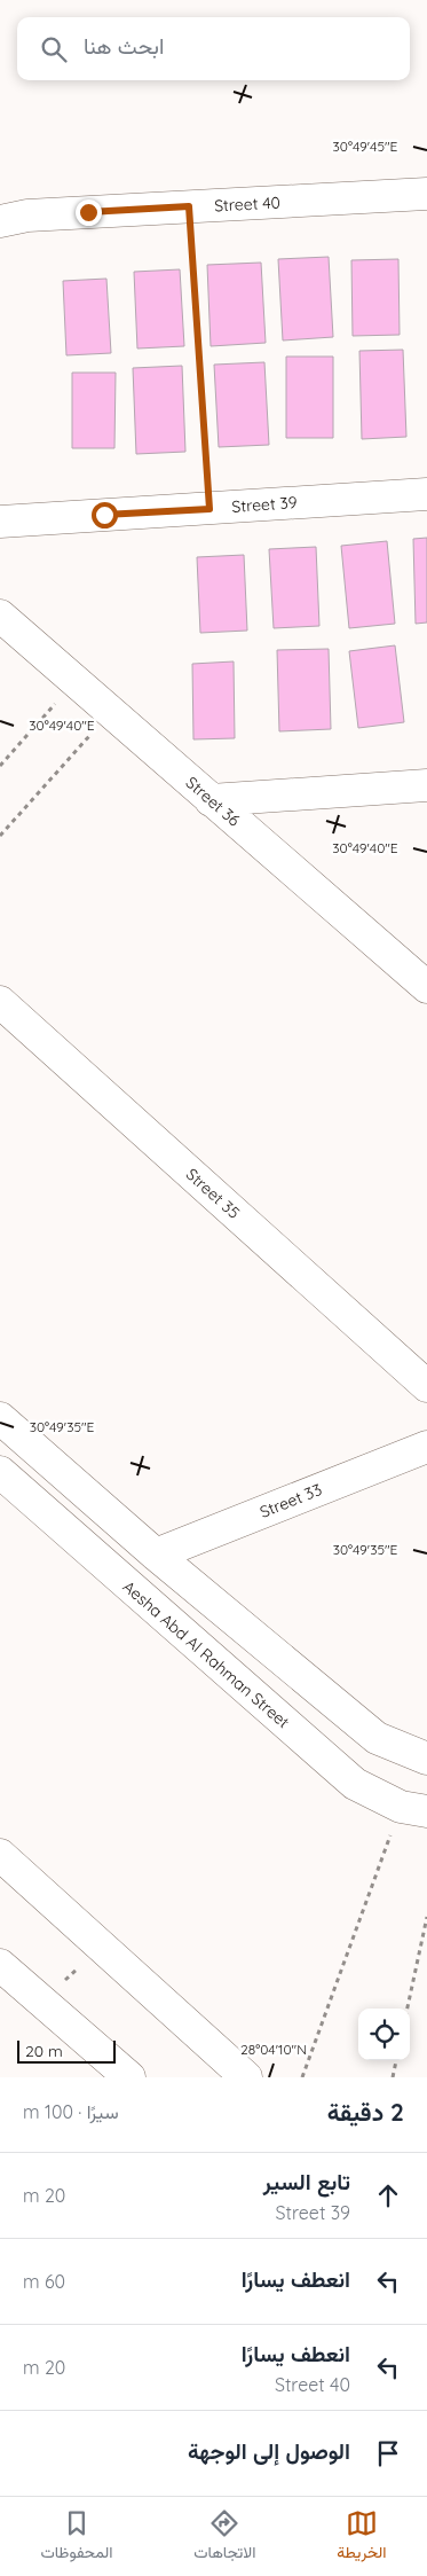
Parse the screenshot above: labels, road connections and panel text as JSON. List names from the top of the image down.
{
  "streets": {
    "street": [
      "Street 40",
      "Street 39",
      "Street 36",
      "Street 35",
      "Street 33",
      "Aesha Abd Al Rahman Street"
    ]
  },
  "scale_bar": "20 m",
  "page": {
    "search": "ابحث هنا",
    "scale": "20 m",
    "heading": ["2 دقيقة", "سيرًا · 100 m"],
    "list": [
      ["تابع السير", "Street 39", "20 m"],
      ["انعطف يسارًا", "60 m"],
      ["انعطف يسارًا", "Street 40", "20 m"],
      "الوصول إلى الوجهة"
    ],
    "nav": ["الخريطة", "الاتجاهات", "المحفوظات"]
  },
  "coordinates": [
    "30°49'45\"E",
    "30°49'40\"E",
    "30°49'35\"E",
    "28°04'10\"N"
  ]
}
